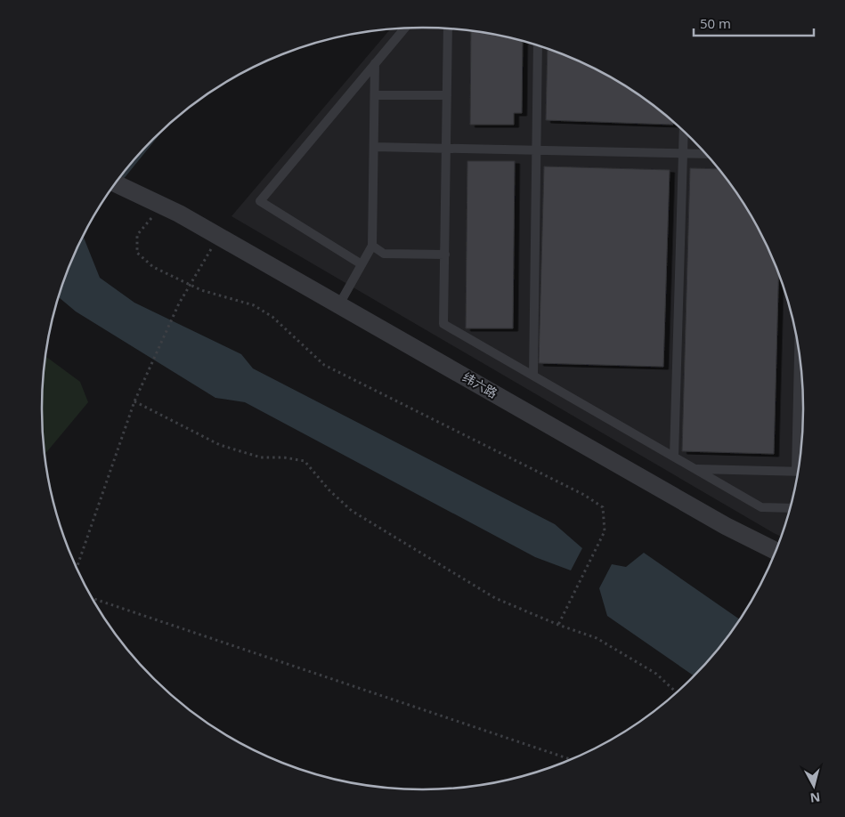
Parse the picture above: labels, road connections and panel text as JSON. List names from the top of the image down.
{
  "streets": {
    "street": ["纬六路"]
  },
  "scale_bar": "50 m",
  "north": "bottom"
}
